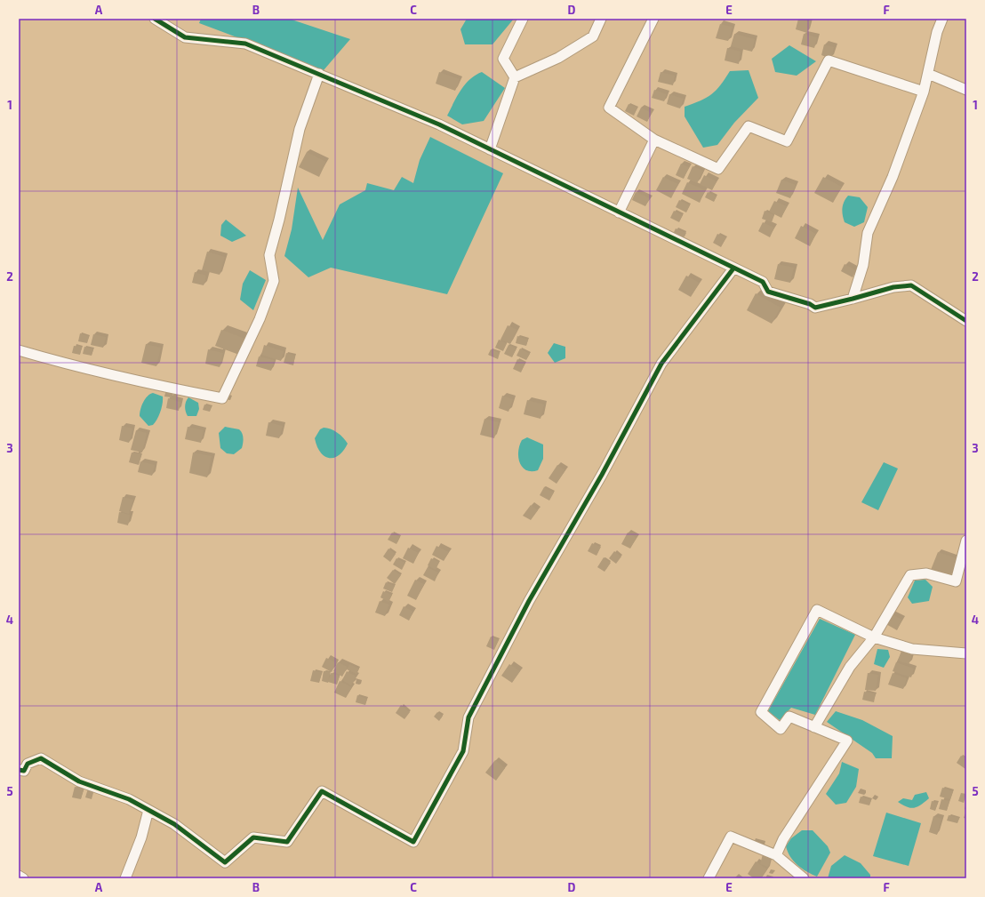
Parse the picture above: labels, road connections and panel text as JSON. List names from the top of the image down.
{
  "grid": {
    "columns": [
      "A",
      "B",
      "C",
      "D",
      "E",
      "F"
    ],
    "rows": [
      "1",
      "2",
      "3",
      "4",
      "5"
    ]
  }
}
